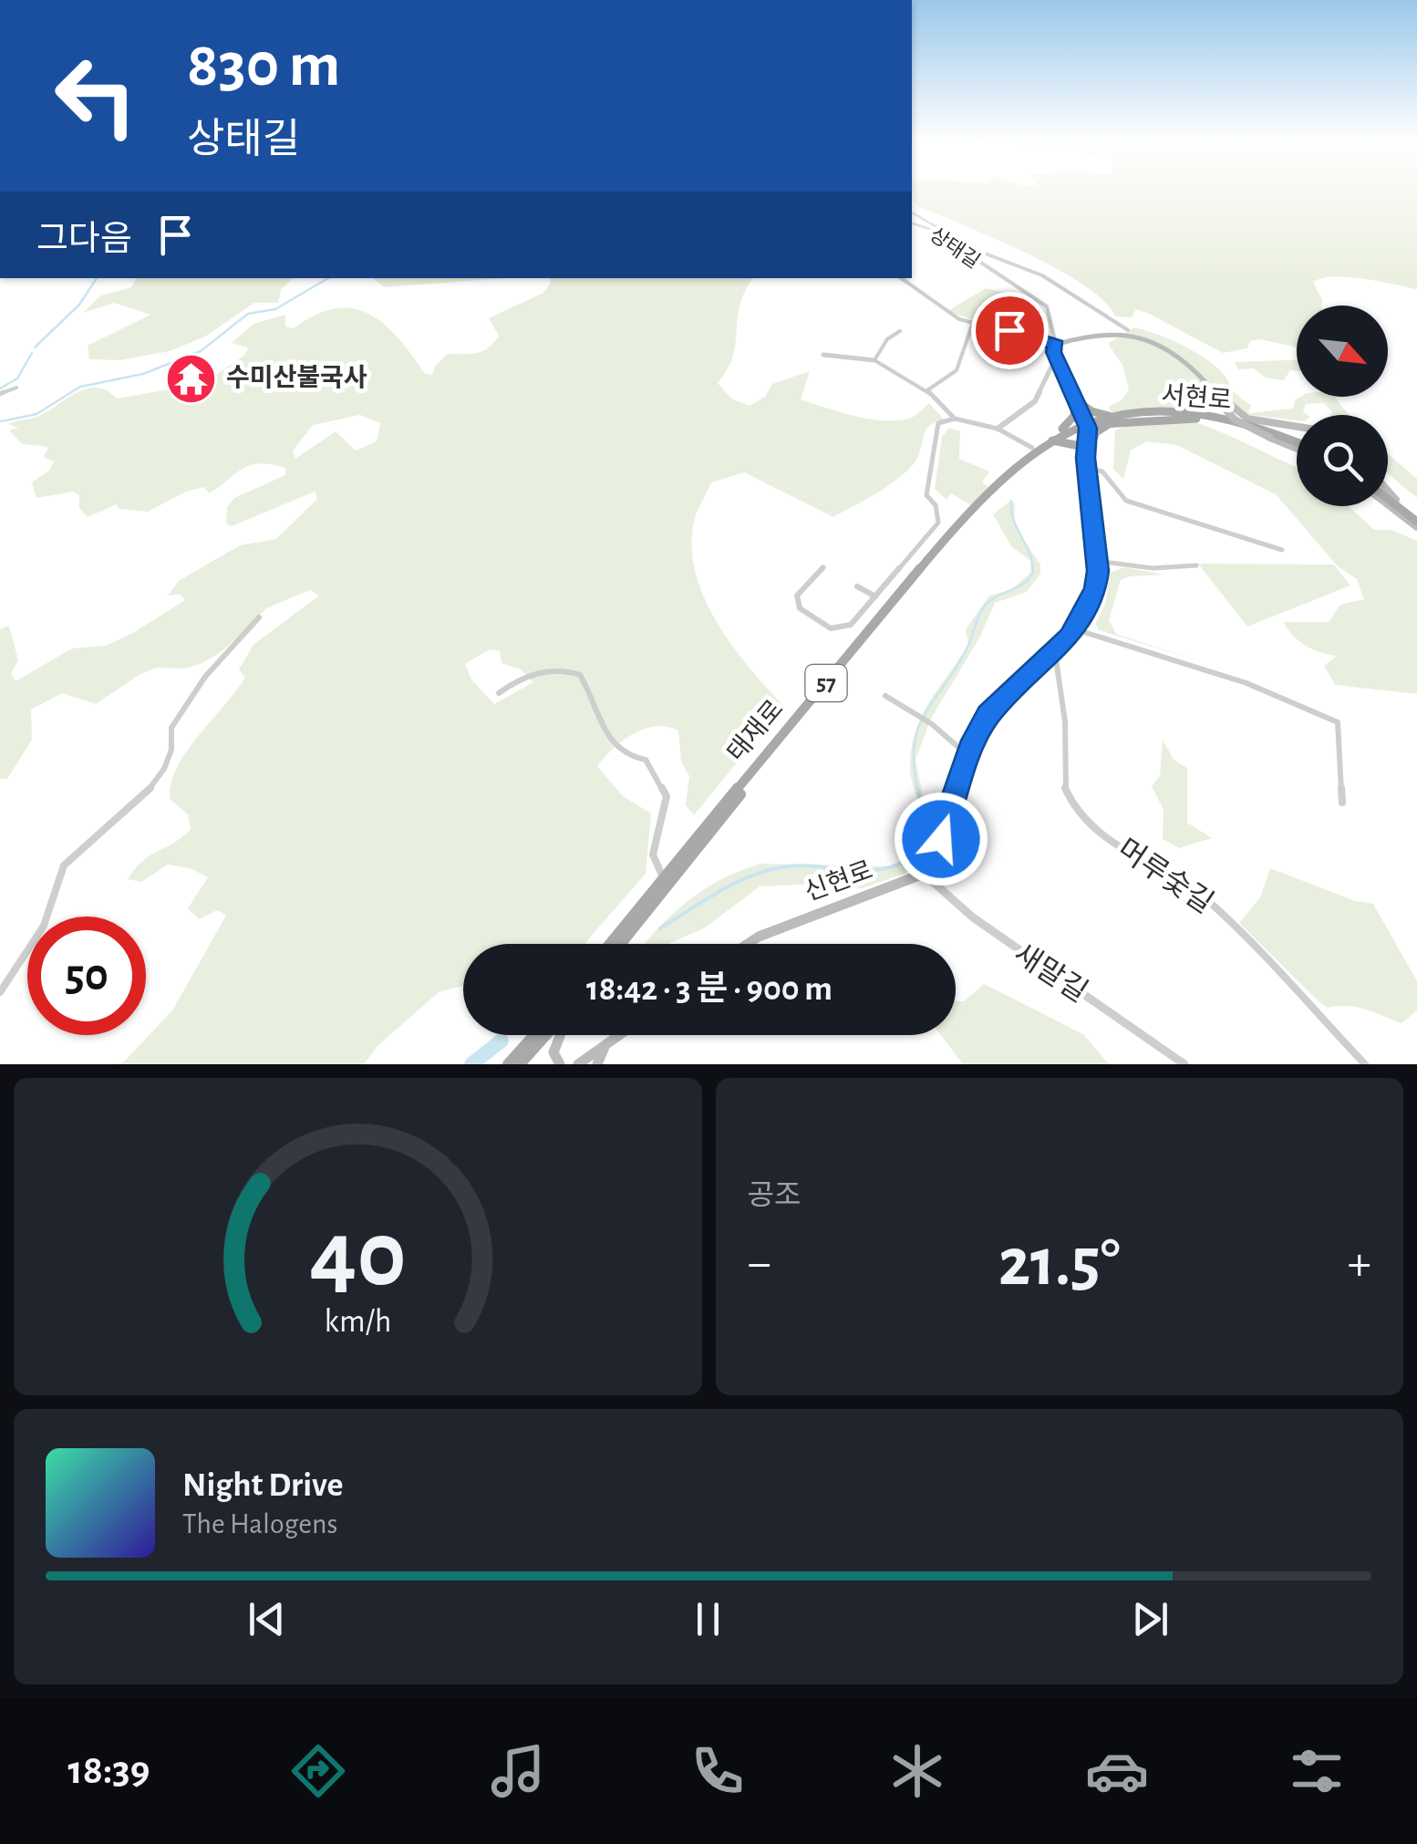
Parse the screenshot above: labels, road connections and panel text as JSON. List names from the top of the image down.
{
  "streets": {
    "main road": [
      "서현로",
      "57",
      "태재로",
      "신현로"
    ],
    "street": ["상태길", "머루숯길", "새말길"]
  },
  "crossings": [
    ["서현로", "태재로"],
    ["신현로", "새말길"]
  ],
  "places": {
    "temple": ["수미산불국사"]
  },
  "north": "bottom right",
  "page": {
    "turn": ["830 m", "상태길"],
    "then": "그다음",
    "limit": "50",
    "trip": "18:42 · 3 분 · 900 m",
    "tile": "공조",
    "heat": ["−", "21.5°", "+"],
    "song": ["Night Drive", "The Halogens"],
    "tabs": "18:39",
    "gauge": ["40", "km/h"]
  }
}
